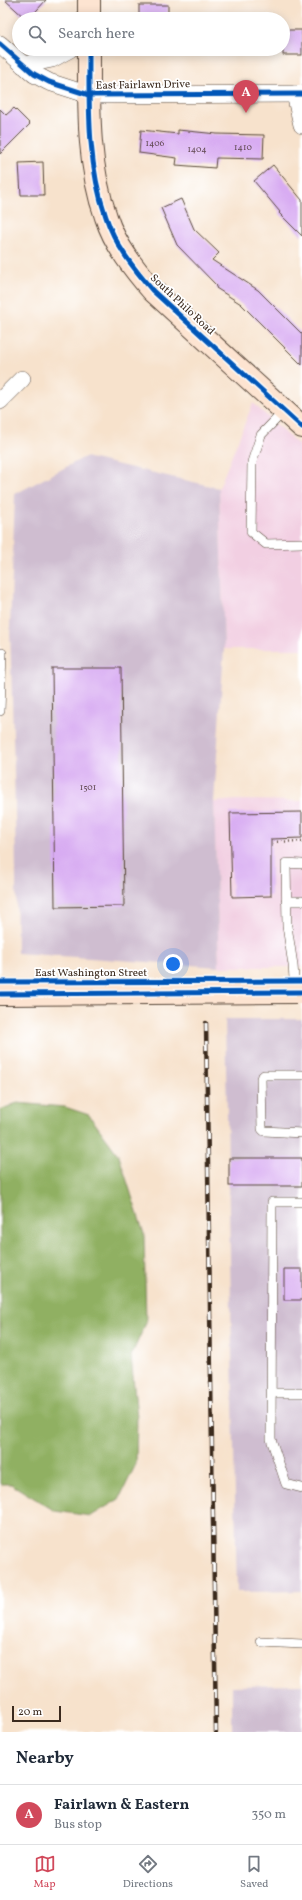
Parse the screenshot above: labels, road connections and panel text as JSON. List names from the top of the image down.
{
  "streets": {
    "main road": ["South Philo Road", "East Washington Street"],
    "street": ["East Fairlawn Drive"]
  },
  "crossings": [
    ["East Fairlawn Drive", "South Philo Road"]
  ],
  "house_numbers": [
    "1406",
    "1410",
    "1404",
    "1501"
  ],
  "scale_bar": "20 m",
  "page": {
    "search": "Search here",
    "pins": "A",
    "scale": "20 m",
    "heading": "Nearby",
    "list": [
      {
        "mark": "A",
        "name": "Fairlawn & Eastern",
        "note": "Bus stop",
        "value": "350 m"
      }
    ],
    "nav": ["Map", "Directions", "Saved"]
  }
}
